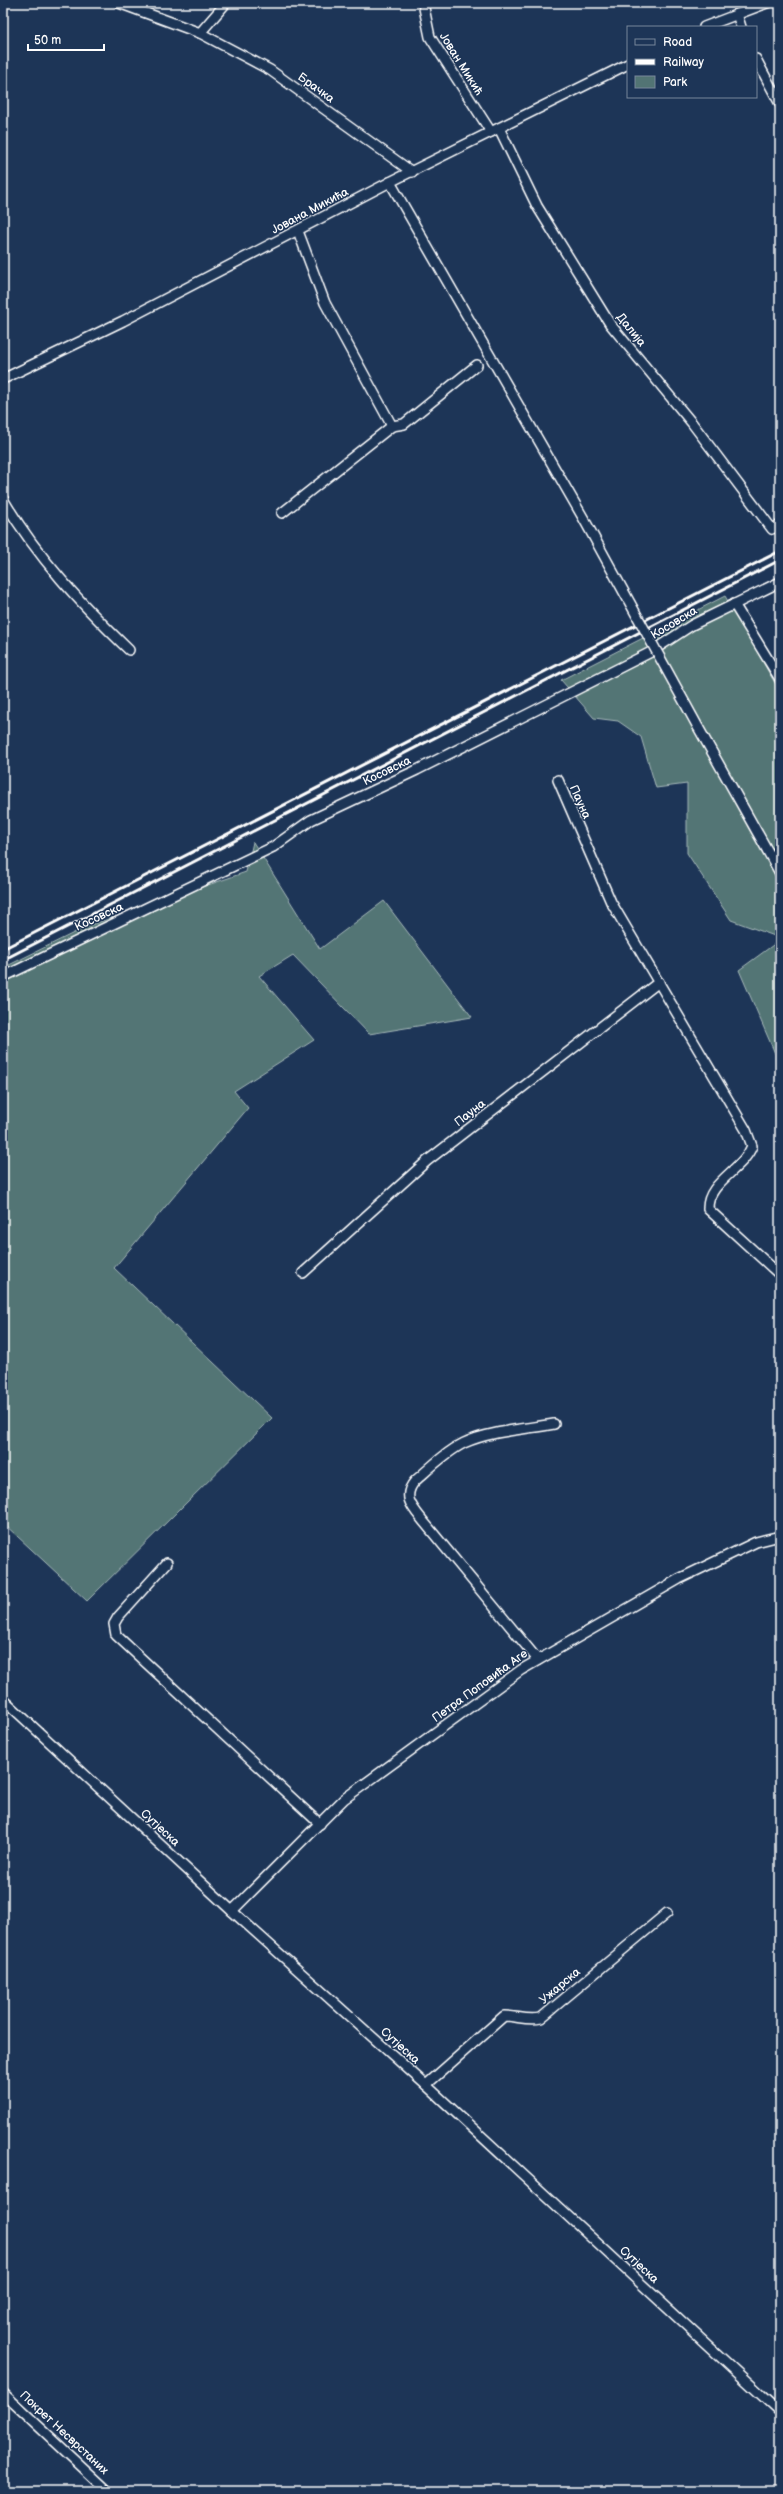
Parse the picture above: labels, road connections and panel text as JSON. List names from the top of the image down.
{
  "streets": {
    "street": [
      "Јован Микић",
      "Брачка",
      "Јована Микића",
      "Далија",
      "Косовска",
      "Пауна",
      "Петра Поповића Аге",
      "Сутјеска",
      "Ужарска",
      "Покрет Несврстаних"
    ]
  },
  "crossings": [
    ["Јован Микић", "Јована Микића"],
    ["Јован Микић", "Далија"],
    ["Брачка", "Јована Микића"],
    ["Јована Микића", "Далија"],
    ["Петра Поповића Аге", "Сутјеска"],
    ["Сутјеска", "Ужарска"]
  ],
  "legend": ["Road", "Railway", "Park"],
  "scale_bar": "50 m"
}
